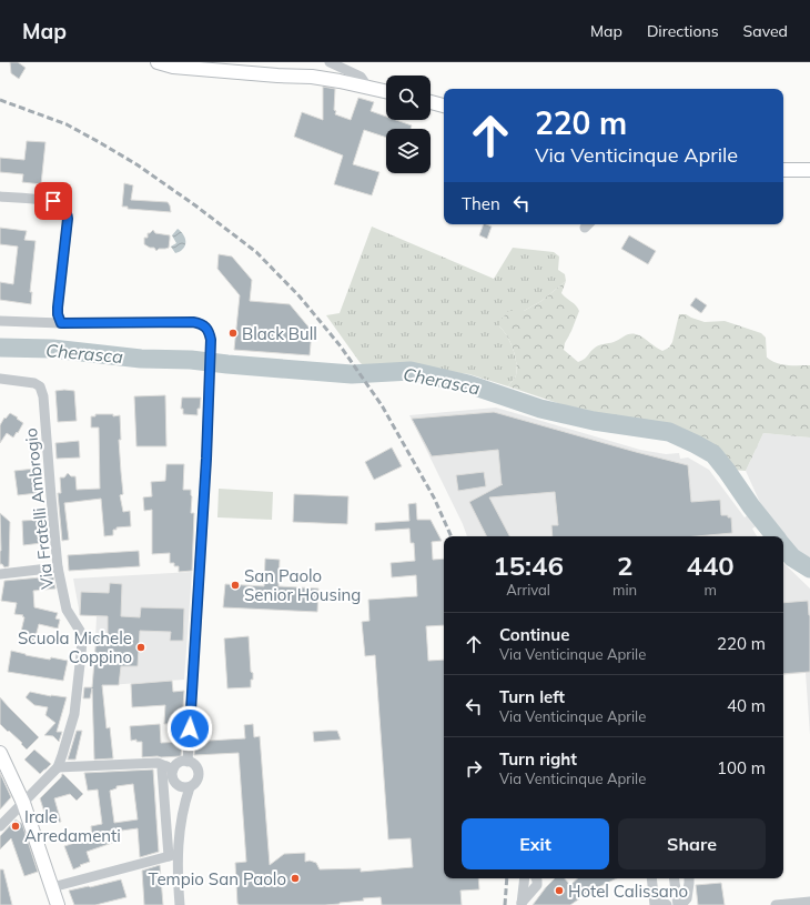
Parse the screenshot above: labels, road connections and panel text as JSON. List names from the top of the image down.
{
  "streets": {
    "street": ["Via Fratelli Ambrogio"]
  },
  "water": ["Cherasca"],
  "places": [
    "Black Bull",
    "San Paolo Senior Housing",
    "Scuola Michele Coppino",
    "Irale Arredamenti",
    "Tempio San Paolo",
    "Hotel Calissano"
  ],
  "page": {
    "header": "Map",
    "nav": ["Map", "Directions", "Saved"],
    "turn": ["220 m", "Via Venticinque Aprile"],
    "then": "Then",
    "eta": [
      "15:46",
      "Arrival",
      "2",
      "min",
      "440",
      "m"
    ],
    "list": [
      {
        "name": "Continue",
        "note": "Via Venticinque Aprile",
        "value": "220 m"
      },
      {
        "name": "Turn left",
        "note": "Via Venticinque Aprile",
        "value": "40 m"
      },
      {
        "name": "Turn right",
        "note": "Via Venticinque Aprile",
        "value": "100 m"
      }
    ],
    "buttons": ["Exit", "Share"]
  }
}
